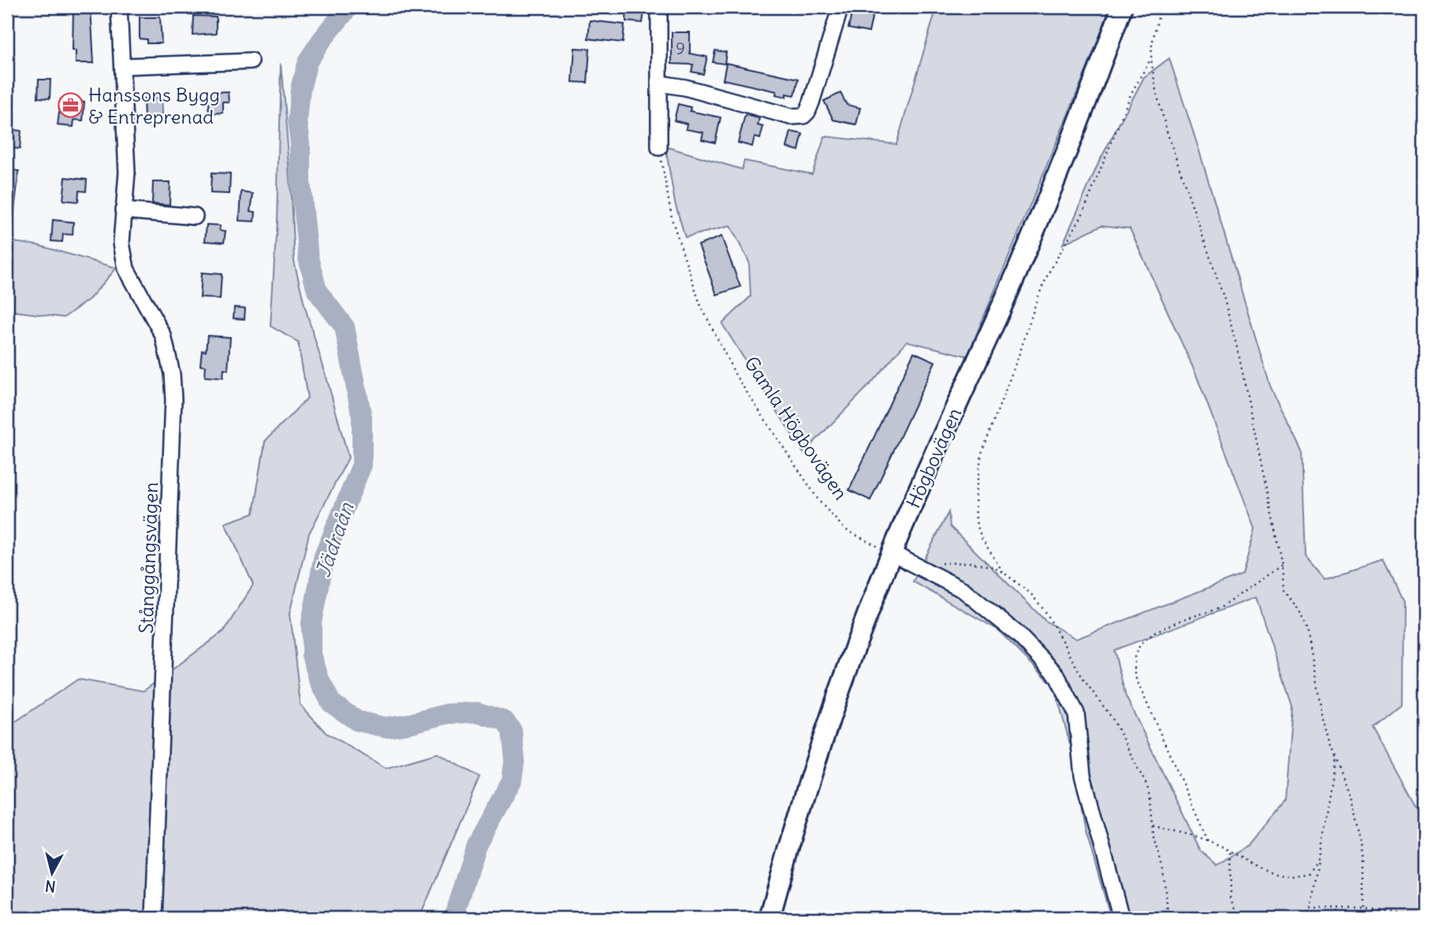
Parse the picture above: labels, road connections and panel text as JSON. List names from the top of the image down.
{
  "streets": {
    "main road": ["Högbovägen"],
    "street": ["Stånggångsvägen"],
    "path": ["Gamla Högbovägen"]
  },
  "crossings": [
    ["Gamla Högbovägen", "Högbovägen"]
  ],
  "water": ["Jädraån"],
  "places": {
    "office": ["Hanssons Bygg & Entreprenad"]
  },
  "house_numbers": ["9"],
  "north": "bottom"
}
